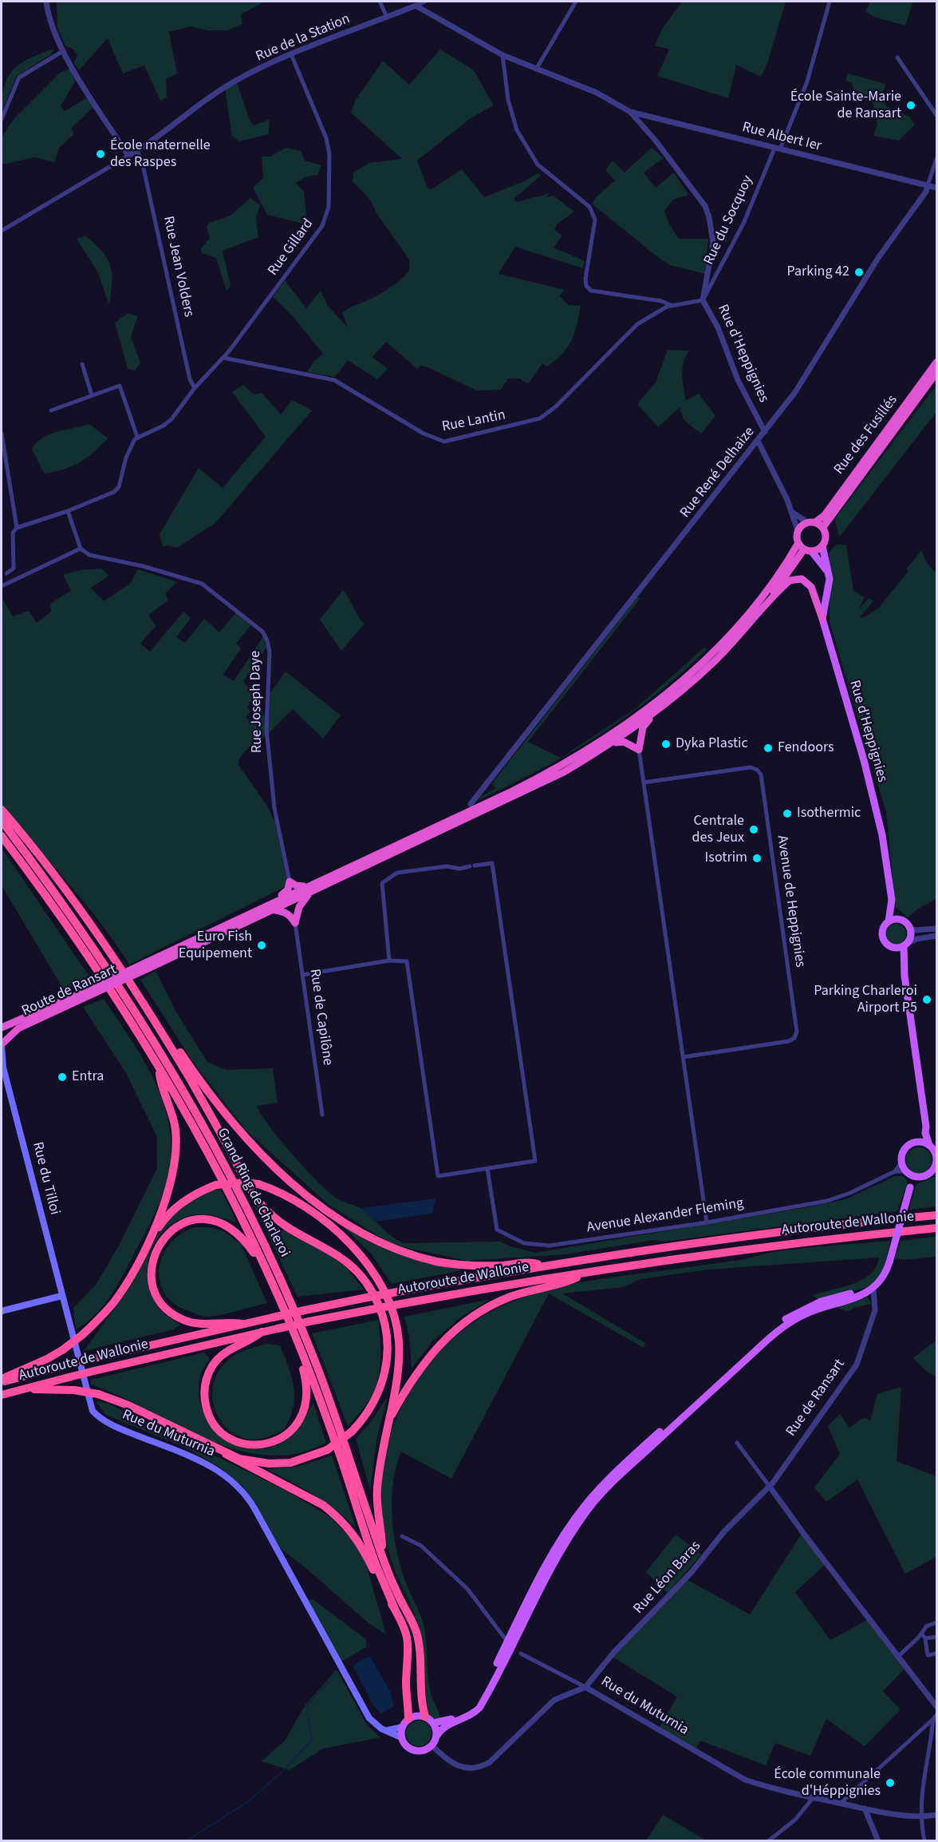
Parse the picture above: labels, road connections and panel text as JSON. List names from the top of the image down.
{
  "streets": {
    "highway": [
      "Rue des Fusillés",
      "Route de Ransart",
      "Grand Ring de Charleroi",
      "Autoroute de Wallonie"
    ],
    "main road": ["Rue d'Heppignies", "Rue du Tilloi", "Rue du Muturnia"],
    "street": [
      "Rue de la Station",
      "Rue Albert Ier",
      "Rue du Socquoy",
      "Rue Gillard",
      "Rue Jean Volders",
      "Rue Lantin",
      "Rue René Delhaize",
      "Rue Joseph Daye",
      "Avenue de Heppignies",
      "Rue de Capilône",
      "Avenue Alexander Fleming",
      "Rue de Ransart",
      "Rue Léon Baras"
    ]
  },
  "crossings": [
    ["Rue de la Station", "Rue Gillard"],
    ["Rue de la Station", "Rue Jean Volders"],
    ["Rue Albert Ier", "Rue du Socquoy"],
    ["Rue Albert Ier", "Rue d'Heppignies"],
    ["Rue Albert Ier", "Rue René Delhaize"],
    ["Rue du Socquoy", "Rue d'Heppignies"],
    ["Rue du Socquoy", "Rue Lantin"],
    ["Rue Gillard", "Rue Jean Volders"],
    ["Rue Gillard", "Rue Lantin"],
    ["Rue d'Heppignies", "Rue Lantin"],
    ["Rue d'Heppignies", "Rue des Fusillés"],
    ["Rue d'Heppignies", "Rue René Delhaize"],
    ["Route de Ransart", "Rue du Tilloi"],
    ["Rue du Tilloi", "Rue du Muturnia"],
    ["Grand Ring de Charleroi", "Rue du Muturnia"],
    ["Rue de Ransart", "Rue Léon Baras"],
    ["Rue du Muturnia", "Rue Léon Baras"]
  ],
  "places": [
    "École Sainte-Marie de Ransart",
    "École maternelle des Raspes",
    "Parking 42",
    "Dyka Plastic",
    "Fendoors",
    "Isothermic",
    "Centrale des Jeux",
    "Isotrim",
    "Euro Fish Equipement",
    "Parking Charleroi Airport P5",
    "Entra",
    "École communale d'Héppignies"
  ]
}
